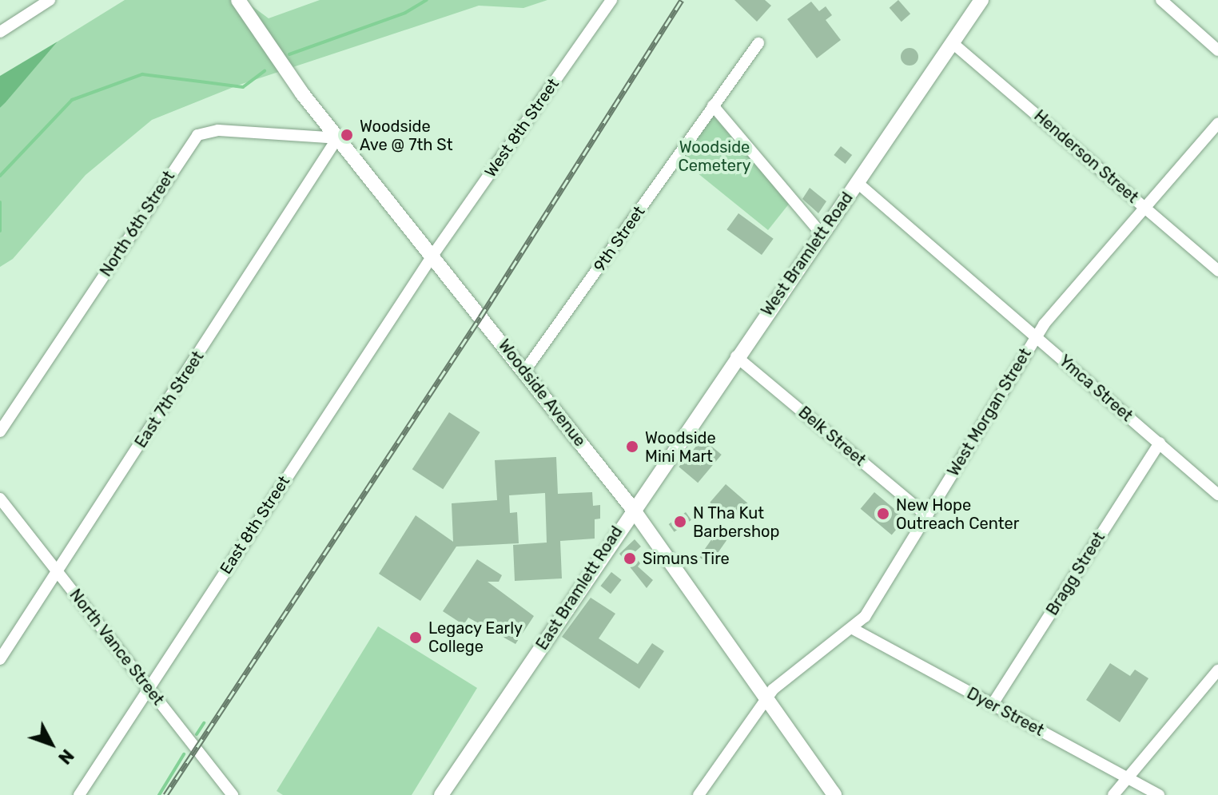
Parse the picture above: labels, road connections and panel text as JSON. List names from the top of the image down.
{
  "streets": {
    "street": [
      "West 8th Street",
      "Henderson Street",
      "North 6th Street",
      "9th Street",
      "West Bramlett Road",
      "Ymca Street",
      "Woodside Avenue",
      "East 7th Street",
      "West Morgan Street",
      "Belk Street",
      "East 8th Street",
      "Bragg Street",
      "East Bramlett Road",
      "North Vance Street",
      "Dyer Street"
    ]
  },
  "crossings": [
    ["West 8th Street", "Woodside Avenue"],
    ["West 8th Street", "East 8th Street"],
    ["Henderson Street", "West Bramlett Road"],
    ["Henderson Street", "West Morgan Street"],
    ["North 6th Street", "Woodside Avenue"],
    ["North 6th Street", "East 7th Street"],
    ["9th Street", "Woodside Avenue"],
    ["West Bramlett Road", "Ymca Street"],
    ["West Bramlett Road", "Woodside Avenue"],
    ["West Bramlett Road", "Belk Street"],
    ["West Bramlett Road", "East Bramlett Road"],
    ["Ymca Street", "West Morgan Street"],
    ["Ymca Street", "Bragg Street"],
    ["Woodside Avenue", "East 7th Street"],
    ["Woodside Avenue", "West Morgan Street"],
    ["Woodside Avenue", "East 8th Street"],
    ["Woodside Avenue", "East Bramlett Road"],
    ["East 7th Street", "North Vance Street"],
    ["West Morgan Street", "Belk Street"],
    ["West Morgan Street", "Dyer Street"],
    ["East 8th Street", "North Vance Street"],
    ["Bragg Street", "Dyer Street"]
  ],
  "parks": ["Woodside Cemetery"],
  "places": [
    "Woodside Ave @ 7th St",
    "Woodside Mini Mart",
    "New Hope Outreach Center",
    "N Tha Kut Barbershop",
    "Simuns Tire",
    "Legacy Early College"
  ],
  "north": "bottom right"
}
